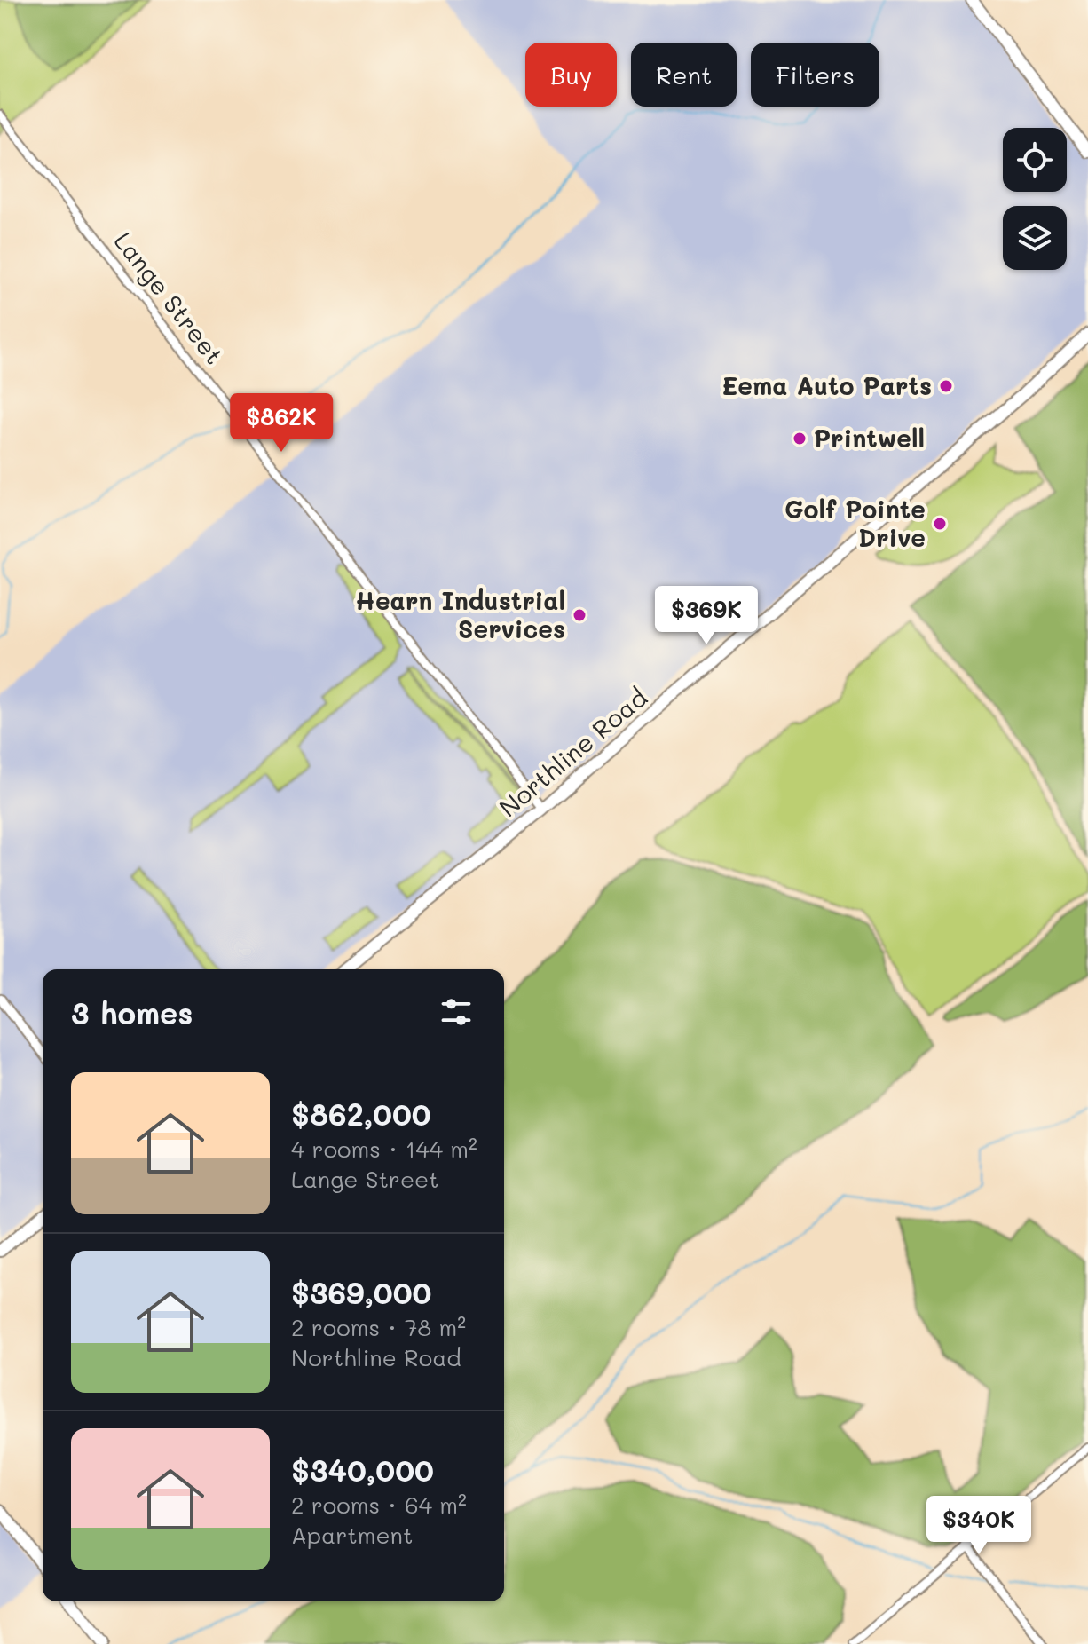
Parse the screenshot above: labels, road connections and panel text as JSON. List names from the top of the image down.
{
  "streets": {
    "main road": ["Northline Road"],
    "street": ["Lange Street"]
  },
  "crossings": [
    ["Lange Street", "Northline Road"]
  ],
  "places": [
    "Eema Auto Parts",
    "Printwell",
    "Golf Pointe Drive",
    "Hearn Industrial Services"
  ],
  "page": {
    "chip": ["Buy", "Rent", "Filters"],
    "price": ["$862K", "$369K", "$340K"],
    "heading": "3 homes",
    "list": [
      {
        "name": "$862,000",
        "note": "4 rooms · 144 m² · Lange Street"
      },
      {
        "name": "$369,000",
        "note": "2 rooms · 78 m² · Northline Road"
      },
      {
        "name": "$340,000",
        "note": "2 rooms · 64 m² · Apartment"
      }
    ]
  }
}
